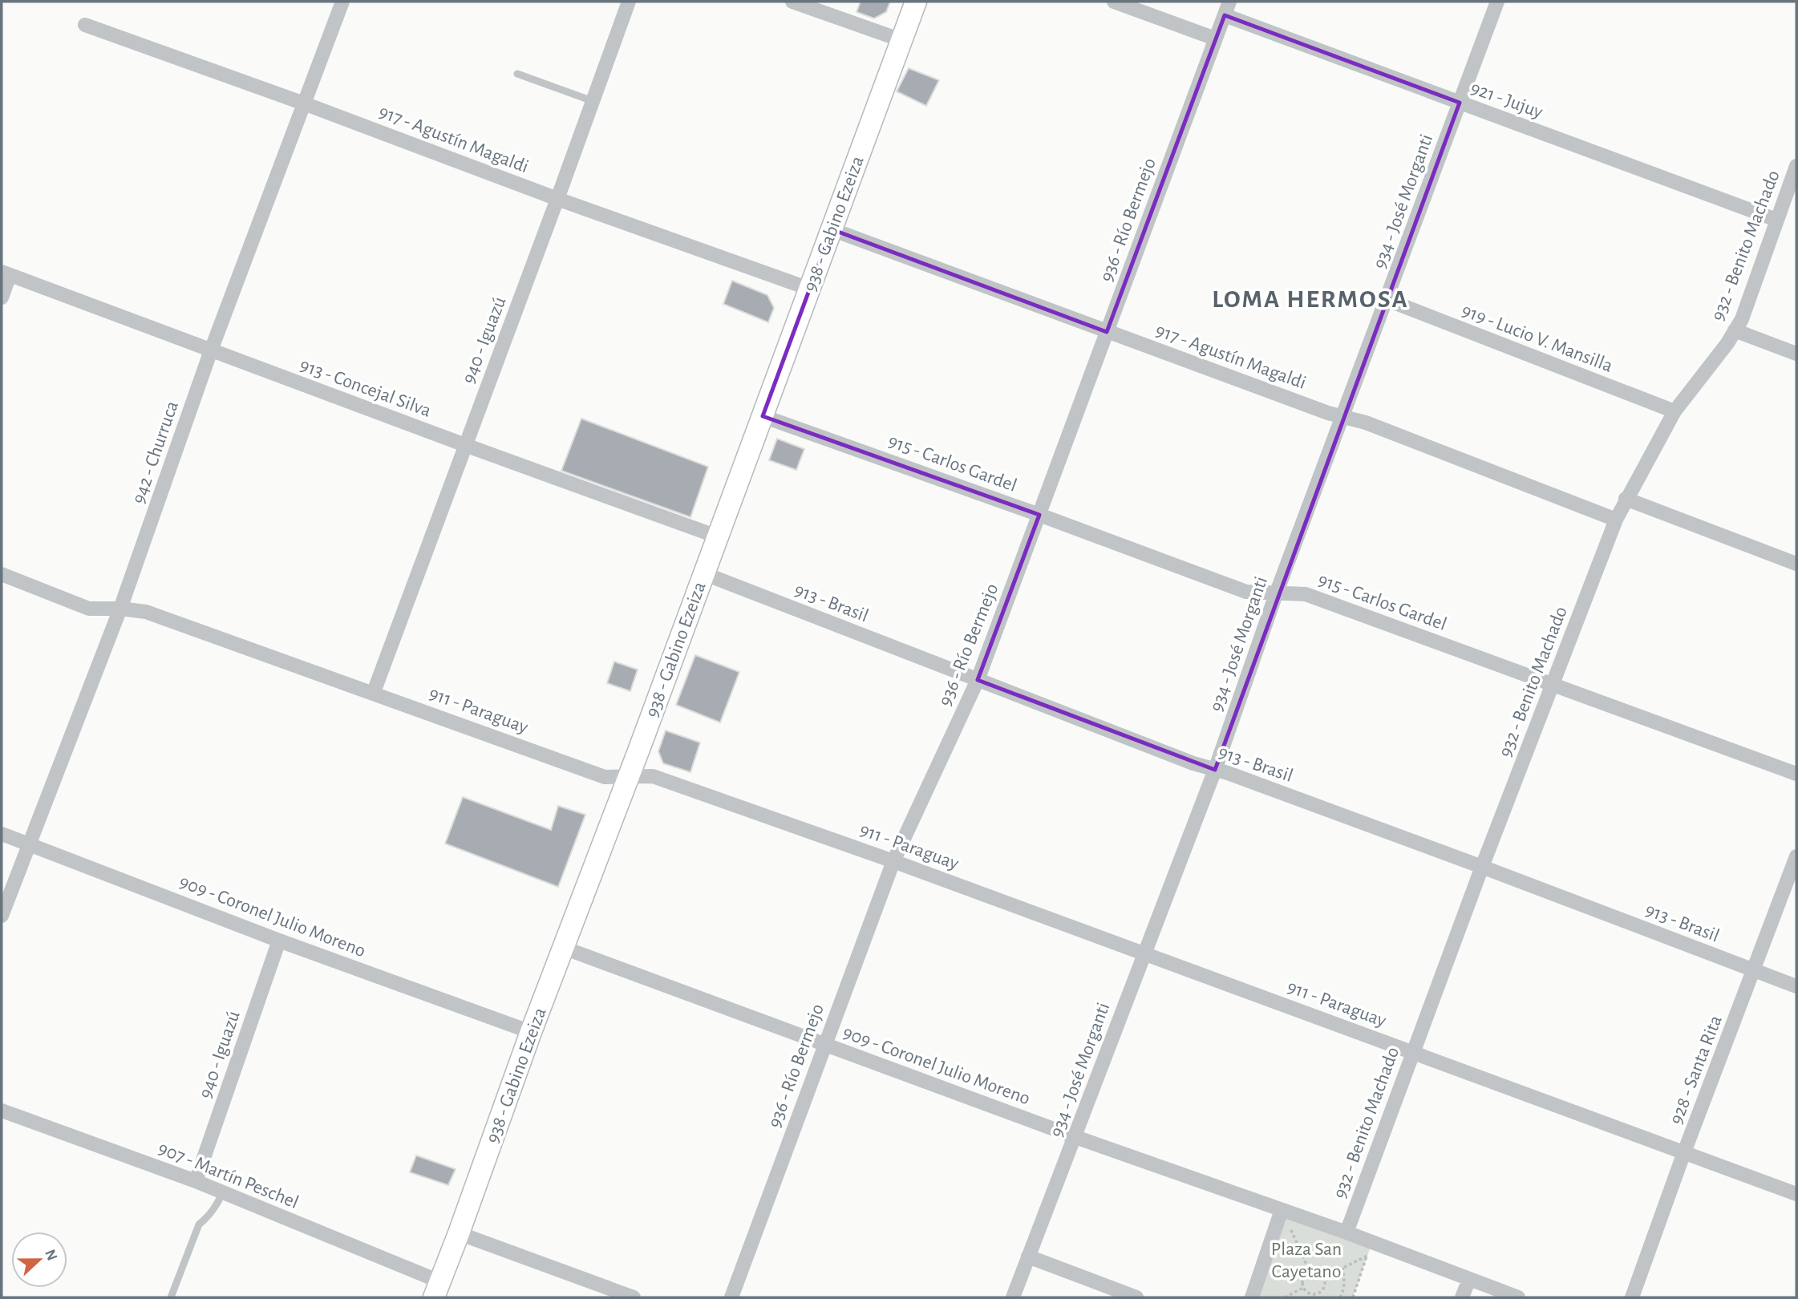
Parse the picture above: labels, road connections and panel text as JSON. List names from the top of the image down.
{
  "streets": {
    "street": [
      "921 - Jujuy",
      "917 - Agustín Magaldi",
      "934 - José Morganti",
      "936 - Río Bermejo",
      "938 - Gabino Ezeiza",
      "932 - Benito Machado",
      "919 - Lucio V. Mansilla",
      "940 - Iguazú",
      "913 - Concejal Silva",
      "942 - Churruca",
      "915 - Carlos Gardel",
      "913 - Brasil",
      "911 - Paraguay",
      "909 - Coronel Julio Moreno",
      "928 - Santa Rita",
      "907 - Martín Peschel"
    ]
  },
  "crossings": [
    ["921 - Jujuy", "934 - José Morganti"],
    ["921 - Jujuy", "936 - Río Bermejo"],
    ["921 - Jujuy", "932 - Benito Machado"],
    ["917 - Agustín Magaldi", "934 - José Morganti"],
    ["917 - Agustín Magaldi", "936 - Río Bermejo"],
    ["917 - Agustín Magaldi", "938 - Gabino Ezeiza"],
    ["917 - Agustín Magaldi", "932 - Benito Machado"],
    ["917 - Agustín Magaldi", "940 - Iguazú"],
    ["917 - Agustín Magaldi", "942 - Churruca"],
    ["934 - José Morganti", "919 - Lucio V. Mansilla"],
    ["934 - José Morganti", "915 - Carlos Gardel"],
    ["934 - José Morganti", "913 - Brasil"],
    ["934 - José Morganti", "911 - Paraguay"],
    ["934 - José Morganti", "909 - Coronel Julio Moreno"],
    ["936 - Río Bermejo", "915 - Carlos Gardel"],
    ["936 - Río Bermejo", "913 - Brasil"],
    ["936 - Río Bermejo", "911 - Paraguay"],
    ["936 - Río Bermejo", "909 - Coronel Julio Moreno"],
    ["938 - Gabino Ezeiza", "913 - Concejal Silva"],
    ["938 - Gabino Ezeiza", "915 - Carlos Gardel"],
    ["938 - Gabino Ezeiza", "913 - Brasil"],
    ["938 - Gabino Ezeiza", "911 - Paraguay"],
    ["938 - Gabino Ezeiza", "909 - Coronel Julio Moreno"],
    ["938 - Gabino Ezeiza", "907 - Martín Peschel"],
    ["932 - Benito Machado", "919 - Lucio V. Mansilla"],
    ["932 - Benito Machado", "915 - Carlos Gardel"],
    ["932 - Benito Machado", "913 - Brasil"],
    ["932 - Benito Machado", "911 - Paraguay"],
    ["932 - Benito Machado", "909 - Coronel Julio Moreno"],
    ["940 - Iguazú", "913 - Concejal Silva"],
    ["940 - Iguazú", "911 - Paraguay"],
    ["940 - Iguazú", "909 - Coronel Julio Moreno"],
    ["940 - Iguazú", "907 - Martín Peschel"],
    ["913 - Concejal Silva", "942 - Churruca"],
    ["942 - Churruca", "911 - Paraguay"],
    ["942 - Churruca", "909 - Coronel Julio Moreno"],
    ["913 - Brasil", "928 - Santa Rita"],
    ["911 - Paraguay", "928 - Santa Rita"]
  ],
  "districts": ["LOMA HERMOSA"],
  "parks": ["Plaza San Cayetano"],
  "north": "right"
}
